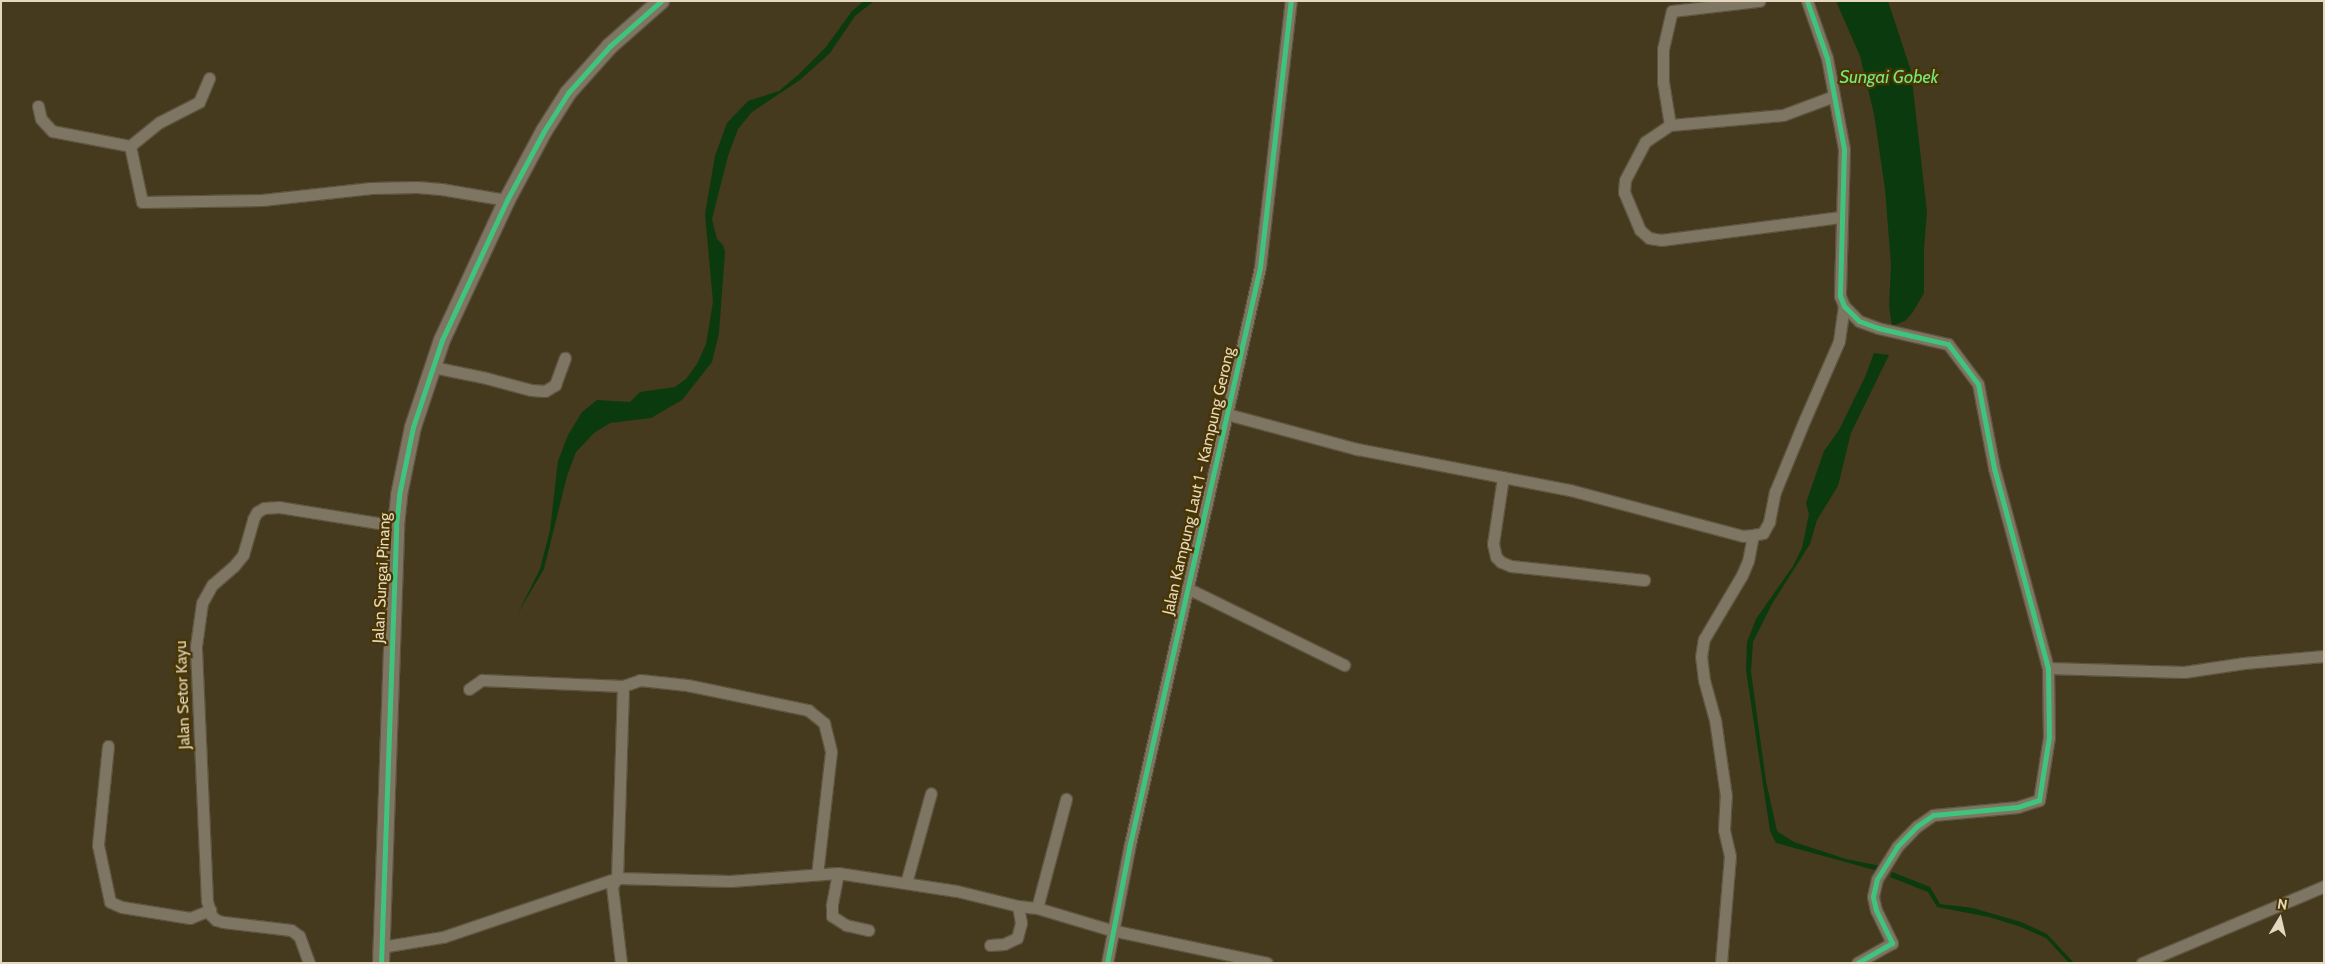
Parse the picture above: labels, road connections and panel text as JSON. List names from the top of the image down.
{
  "streets": {
    "street": ["Jalan Kampung Laut 1 - Kampung Gerong", "Jalan Sungai Pinang", "Jalan Setor Kayu"]
  },
  "crossings": [
    ["Jalan Sungai Pinang", "Jalan Setor Kayu"]
  ],
  "water": ["Sungai Gobek"],
  "north": "top"
}
